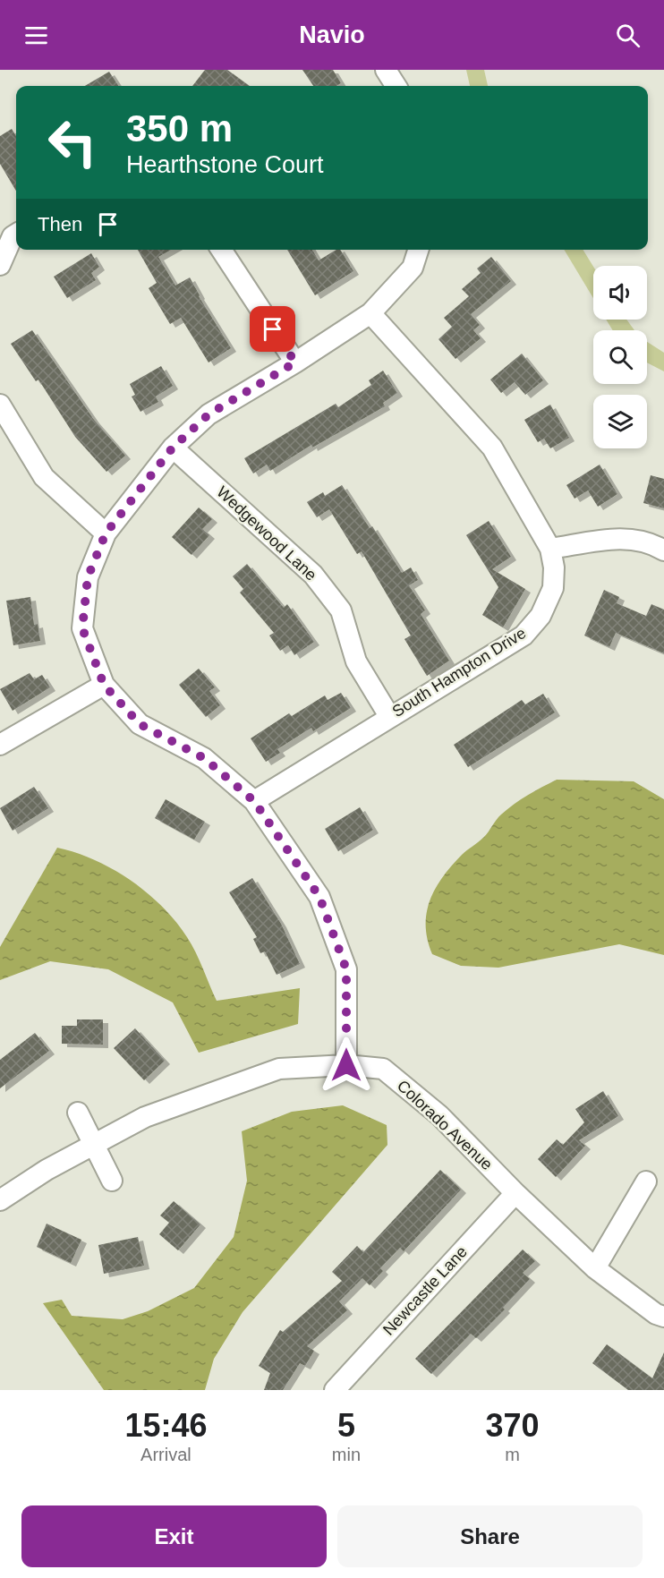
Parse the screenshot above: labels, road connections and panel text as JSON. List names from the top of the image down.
{
  "streets": {
    "street": [
      "Wedgewood Lane",
      "South Hampton Drive",
      "Colorado Avenue",
      "Newcastle Lane"
    ]
  },
  "crossings": [
    ["Wedgewood Lane", "South Hampton Drive"],
    ["Colorado Avenue", "Newcastle Lane"]
  ],
  "page": {
    "header": "Navio",
    "turn": ["350 m", "Hearthstone Court"],
    "then": "Then",
    "eta": [
      "15:46",
      "Arrival",
      "5",
      "min",
      "370",
      "m"
    ],
    "buttons": ["Exit", "Share"]
  }
}
